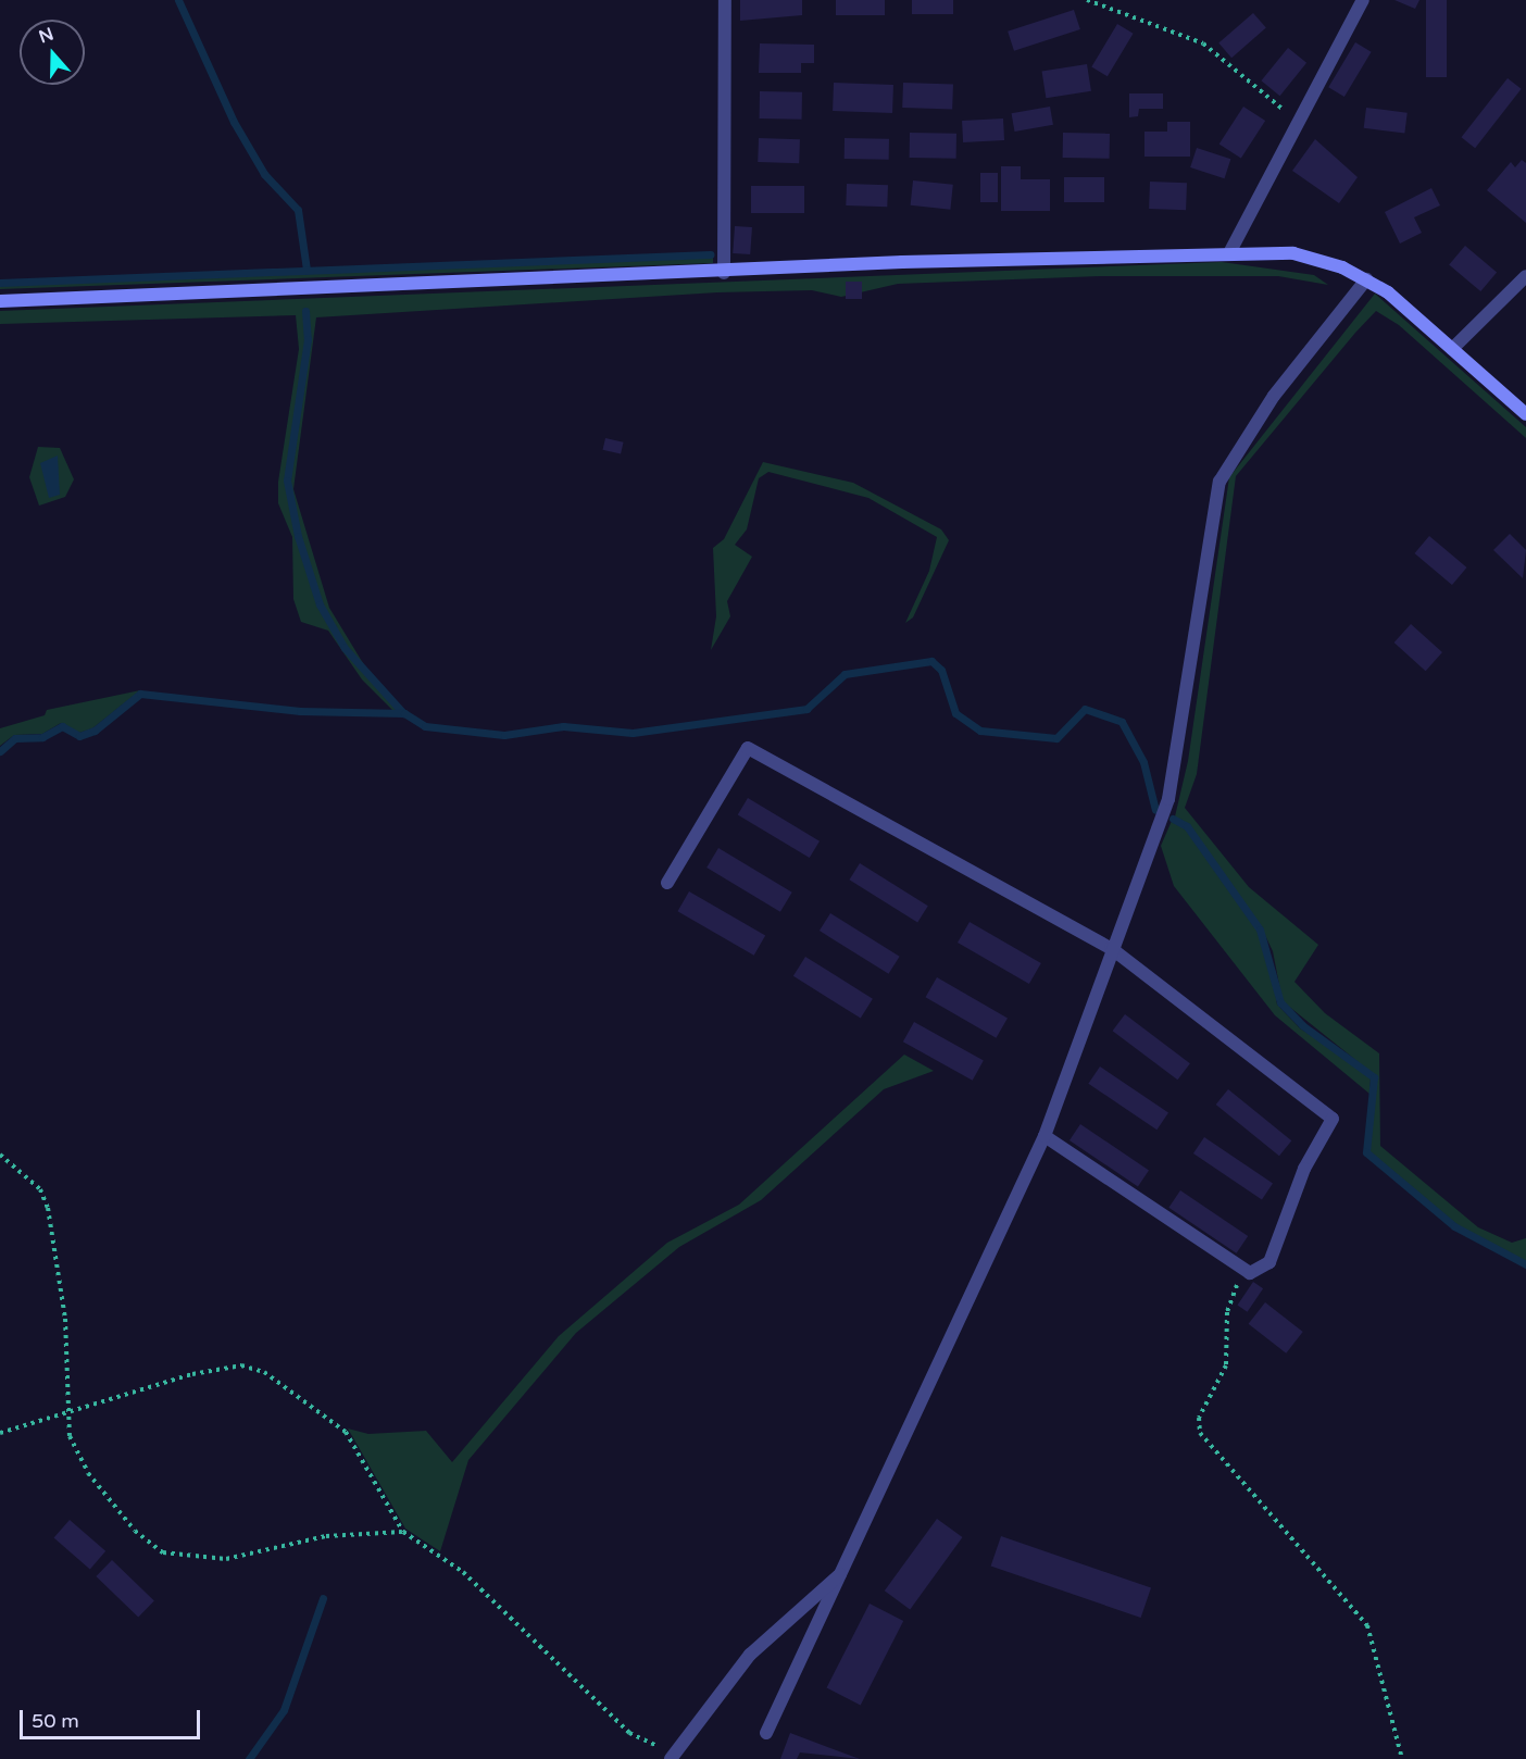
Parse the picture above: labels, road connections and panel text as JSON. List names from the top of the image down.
{
  "scale_bar": "50 m",
  "north": "top"
}
